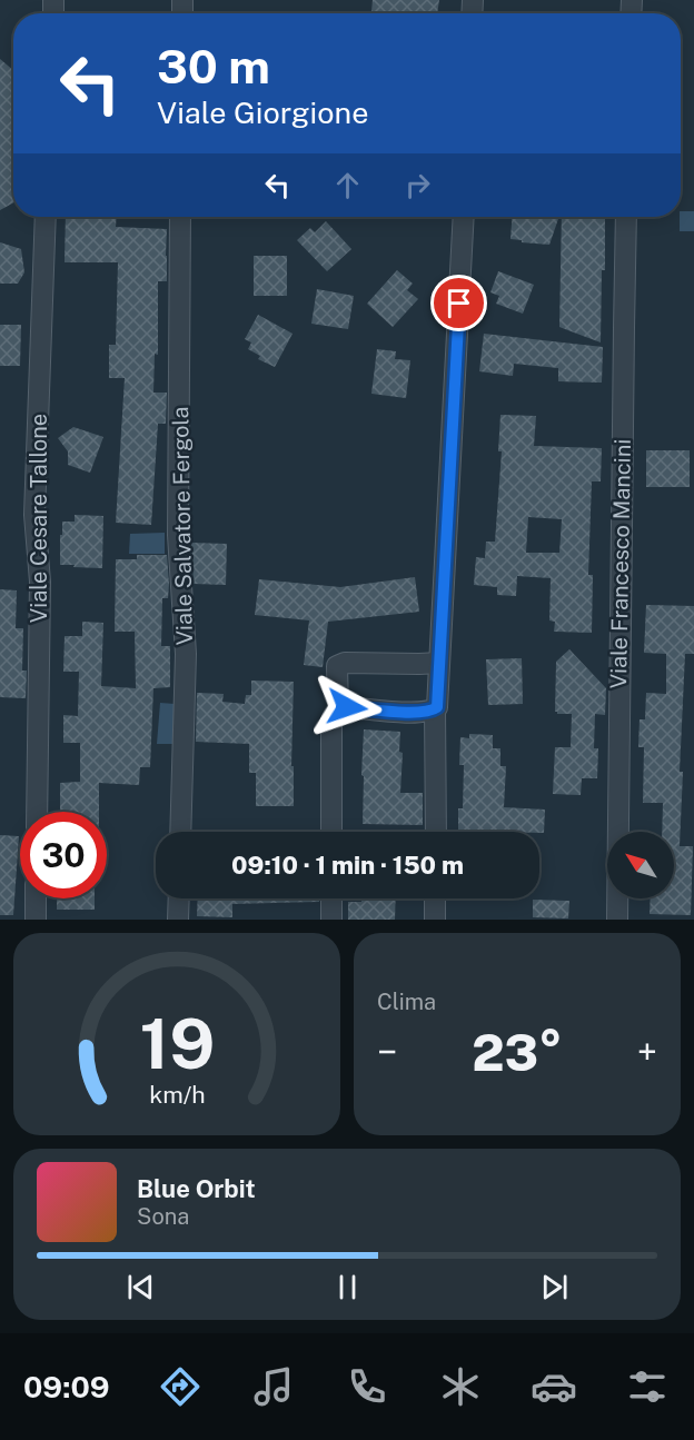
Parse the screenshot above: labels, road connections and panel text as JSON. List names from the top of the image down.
{
  "streets": {
    "street": ["Viale Cesare Tallone", "Viale Salvatore Fergola", "Viale Francesco Mancini"]
  },
  "north": "top left",
  "page": {
    "turn": ["30 m", "Viale Giorgione"],
    "limit": "30",
    "trip": "09:10 · 1 min · 150 m",
    "tile": "Clima",
    "heat": ["−", "23°", "+"],
    "song": ["Blue Orbit", "Sona"],
    "tabs": "09:09",
    "gauge": ["19", "km/h"]
  }
}
